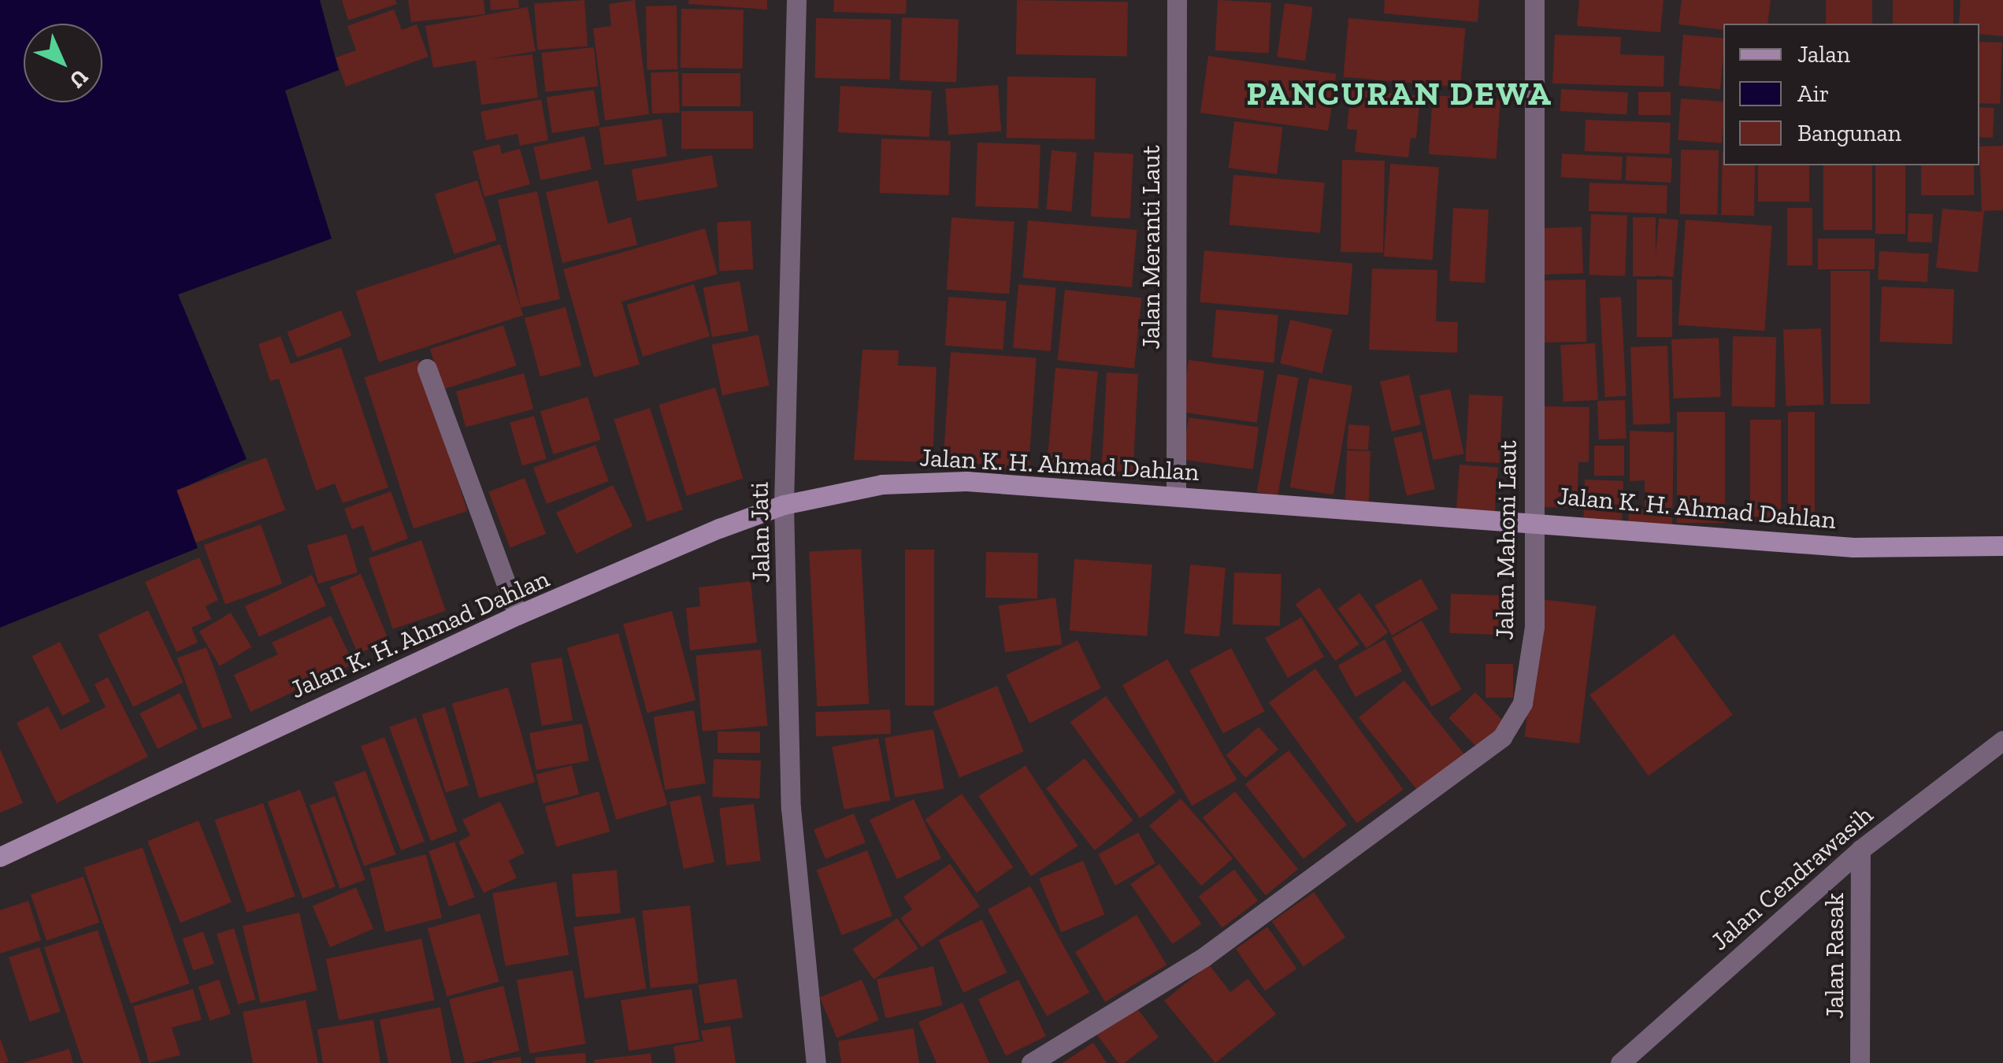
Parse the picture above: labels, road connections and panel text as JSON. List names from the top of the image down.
{
  "streets": {
    "main road": ["Jalan K. H. Ahmad Dahlan"],
    "street": [
      "Jalan Meranti Laut",
      "Jalan Jati",
      "Jalan Mahoni Laut",
      "Jalan Cendrawasih",
      "Jalan Rasak"
    ]
  },
  "crossings": [
    ["Jalan Meranti Laut", "Jalan K. H. Ahmad Dahlan"],
    ["Jalan K. H. Ahmad Dahlan", "Jalan Jati"],
    ["Jalan K. H. Ahmad Dahlan", "Jalan Mahoni Laut"],
    ["Jalan Cendrawasih", "Jalan Rasak"]
  ],
  "districts": ["PANCURAN DEWA"],
  "legend": ["Jalan", "Air", "Bangunan"],
  "north": "bottom right"
}
